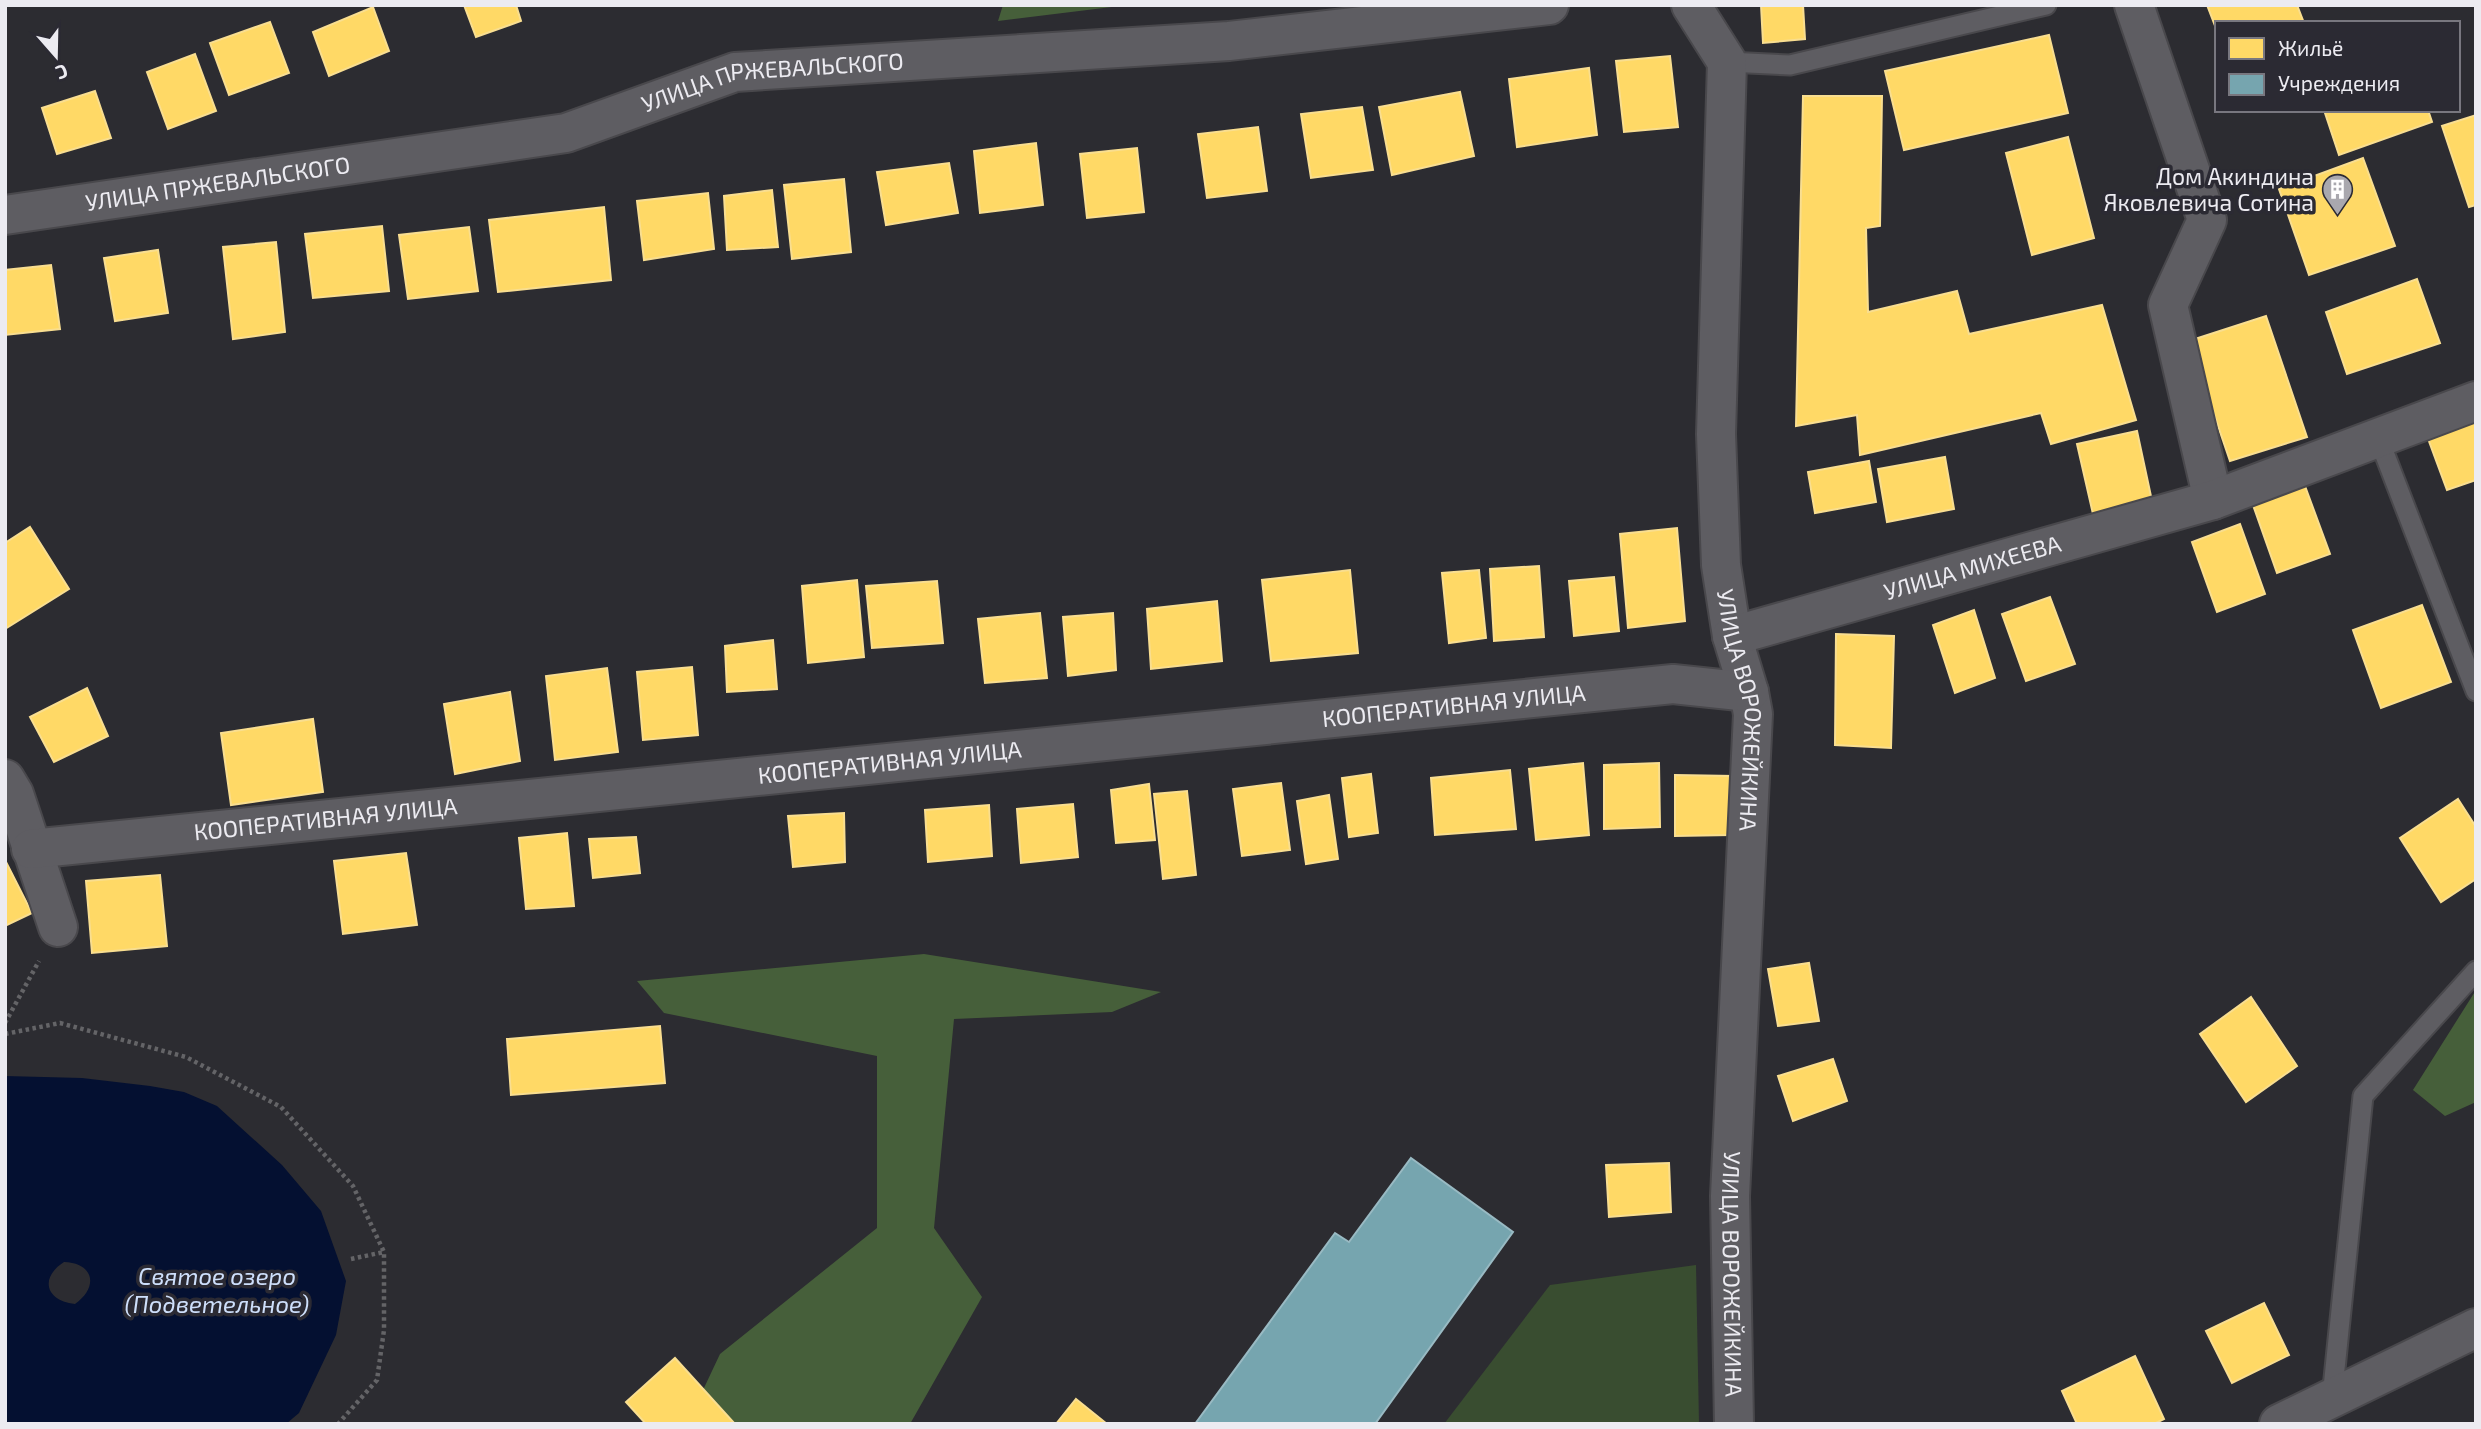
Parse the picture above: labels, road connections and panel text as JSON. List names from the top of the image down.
{
  "streets": {
    "street": [
      "УЛИЦА ПРЖЕВАЛЬСКОГО",
      "УЛИЦА МИХЕЕВА",
      "КООПЕРАТИВНАЯ УЛИЦА",
      "УЛИЦА ВОРОЖЕЙКИНА"
    ]
  },
  "crossings": [
    ["УЛИЦА МИХЕЕВА", "УЛИЦА ВОРОЖЕЙКИНА"],
    ["КООПЕРАТИВНАЯ УЛИЦА", "УЛИЦА ВОРОЖЕЙКИНА"]
  ],
  "water": ["Святое озеро (Подветельное)"],
  "places": {
    "building": ["Дом Акиндина Яковлевича Сотина"]
  },
  "legend": ["Жильё", "Учреждения"],
  "north": "bottom"
}
